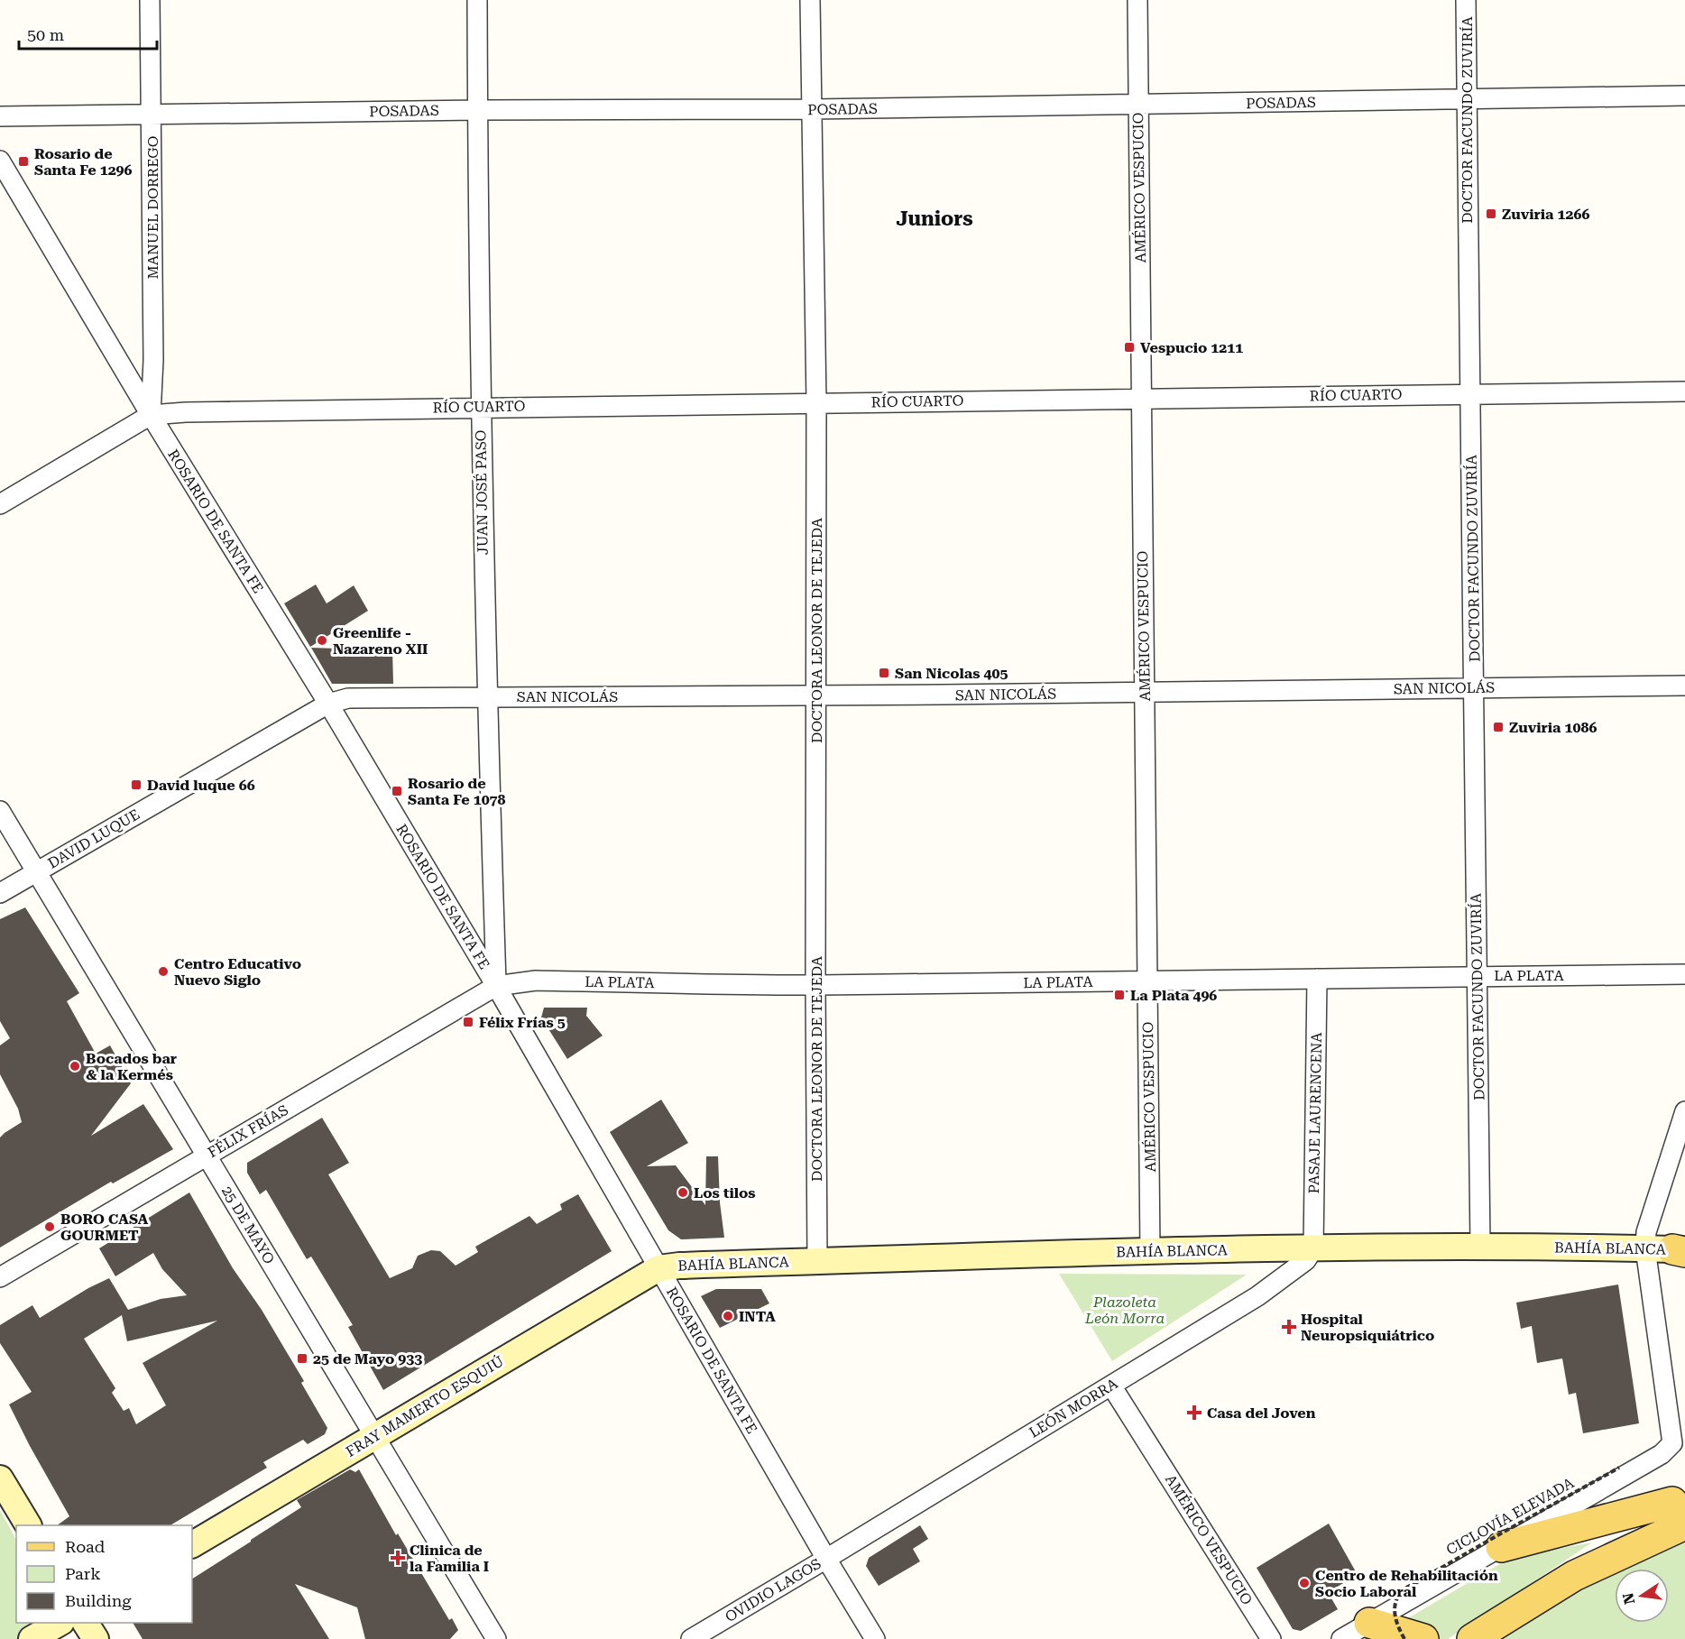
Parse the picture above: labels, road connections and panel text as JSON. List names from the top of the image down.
{
  "streets": {
    "street": [
      "POSADAS",
      "DOCTOR FACUNDO ZUVIRÍA",
      "AMÉRICO VESPUCIO",
      "MANUEL DORREGO",
      "RÍO CUARTO",
      "JUAN JOSÉ PASO",
      "ROSARIO DE SANTA FE",
      "DOCTORA LEONOR DE TEJEDA",
      "SAN NICOLÁS",
      "DAVID LUQUE",
      "LA PLATA",
      "PASAJE LAURENCENA",
      "FÉLIX FRÍAS",
      "25 DE MAYO",
      "BAHÍA BLANCA",
      "FRAY MAMERTO ESQUIÚ",
      "LEÓN MORRA",
      "OVIDIO LAGOS"
    ],
    "path": ["CICLOVÍA ELEVADA"]
  },
  "crossings": [
    ["POSADAS", "DOCTOR FACUNDO ZUVIRÍA"],
    ["POSADAS", "AMÉRICO VESPUCIO"],
    ["POSADAS", "MANUEL DORREGO"],
    ["POSADAS", "JUAN JOSÉ PASO"],
    ["POSADAS", "DOCTORA LEONOR DE TEJEDA"],
    ["DOCTOR FACUNDO ZUVIRÍA", "RÍO CUARTO"],
    ["DOCTOR FACUNDO ZUVIRÍA", "SAN NICOLÁS"],
    ["DOCTOR FACUNDO ZUVIRÍA", "LA PLATA"],
    ["DOCTOR FACUNDO ZUVIRÍA", "BAHÍA BLANCA"],
    ["AMÉRICO VESPUCIO", "RÍO CUARTO"],
    ["AMÉRICO VESPUCIO", "SAN NICOLÁS"],
    ["AMÉRICO VESPUCIO", "LA PLATA"],
    ["AMÉRICO VESPUCIO", "BAHÍA BLANCA"],
    ["AMÉRICO VESPUCIO", "LEÓN MORRA"],
    ["MANUEL DORREGO", "RÍO CUARTO"],
    ["MANUEL DORREGO", "ROSARIO DE SANTA FE"],
    ["RÍO CUARTO", "JUAN JOSÉ PASO"],
    ["RÍO CUARTO", "ROSARIO DE SANTA FE"],
    ["RÍO CUARTO", "DOCTORA LEONOR DE TEJEDA"],
    ["JUAN JOSÉ PASO", "ROSARIO DE SANTA FE"],
    ["JUAN JOSÉ PASO", "SAN NICOLÁS"],
    ["JUAN JOSÉ PASO", "LA PLATA"],
    ["JUAN JOSÉ PASO", "FÉLIX FRÍAS"],
    ["ROSARIO DE SANTA FE", "SAN NICOLÁS"],
    ["ROSARIO DE SANTA FE", "DAVID LUQUE"],
    ["ROSARIO DE SANTA FE", "LA PLATA"],
    ["ROSARIO DE SANTA FE", "FÉLIX FRÍAS"],
    ["ROSARIO DE SANTA FE", "BAHÍA BLANCA"],
    ["ROSARIO DE SANTA FE", "FRAY MAMERTO ESQUIÚ"],
    ["ROSARIO DE SANTA FE", "LEÓN MORRA"],
    ["ROSARIO DE SANTA FE", "OVIDIO LAGOS"],
    ["DOCTORA LEONOR DE TEJEDA", "SAN NICOLÁS"],
    ["DOCTORA LEONOR DE TEJEDA", "LA PLATA"],
    ["DOCTORA LEONOR DE TEJEDA", "BAHÍA BLANCA"],
    ["SAN NICOLÁS", "DAVID LUQUE"],
    ["DAVID LUQUE", "25 DE MAYO"],
    ["LA PLATA", "PASAJE LAURENCENA"],
    ["LA PLATA", "FÉLIX FRÍAS"],
    ["PASAJE LAURENCENA", "BAHÍA BLANCA"],
    ["PASAJE LAURENCENA", "LEÓN MORRA"],
    ["FÉLIX FRÍAS", "25 DE MAYO"],
    ["25 DE MAYO", "FRAY MAMERTO ESQUIÚ"],
    ["BAHÍA BLANCA", "FRAY MAMERTO ESQUIÚ"],
    ["BAHÍA BLANCA", "LEÓN MORRA"],
    ["LEÓN MORRA", "OVIDIO LAGOS"]
  ],
  "districts": ["Juniors"],
  "parks": ["Plazoleta León Morra"],
  "places": {
    "transit": [
      "Rosario de Santa Fe 1296",
      "Zuviria 1266",
      "Vespucio 1211",
      "San Nicolas 405",
      "Zuviria 1086",
      "David luque 66",
      "Rosario de Santa Fe 1078",
      "La Plata 496",
      "Félix Frías 5",
      "25 de Mayo 933"
    ],
    "other": [
      "Greenlife - Nazareno XII",
      "Centro Educativo Nuevo Siglo",
      "Bocados bar & la Kermés",
      "Los tilos",
      "BORO CASA GOURMET",
      "INTA",
      "Centro de Rehabilitación Socio Laboral"
    ],
    "health": ["Hospital Neuropsiquiátrico", "Casa del Joven", "Clinica de la Familia I"]
  },
  "legend": ["Road", "Park", "Building"],
  "scale_bar": "50 m",
  "north": "left"
}
